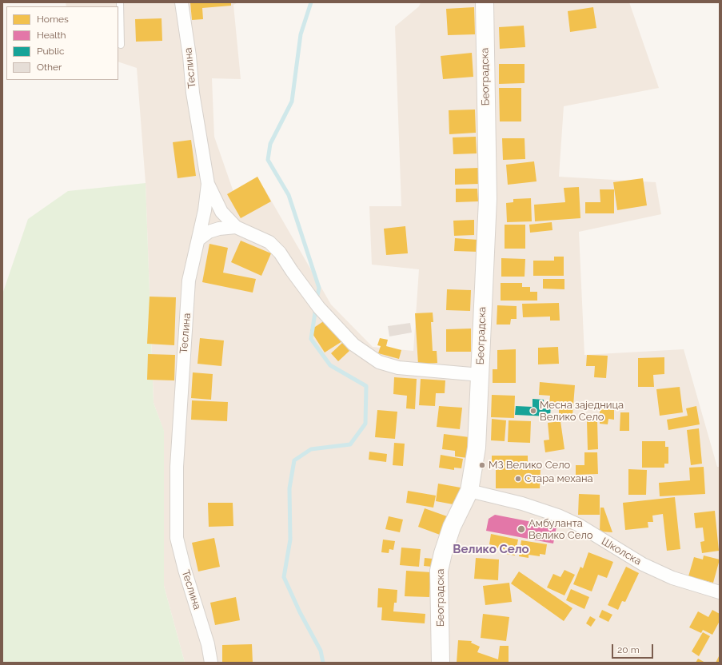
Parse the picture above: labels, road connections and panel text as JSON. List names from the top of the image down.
{
  "streets": {
    "street": ["Теслина", "Београдска", "Школска"]
  },
  "crossings": [
    ["Београдска", "Школска"]
  ],
  "districts": ["Велико Село"],
  "places": [
    "Месна заједница Велико Село",
    "МЗ Велико Село",
    "Стара механа",
    "Амбуланта Велико Село"
  ],
  "legend": [
    "Homes",
    "Health",
    "Public",
    "Other"
  ],
  "scale_bar": "20 m"
}
